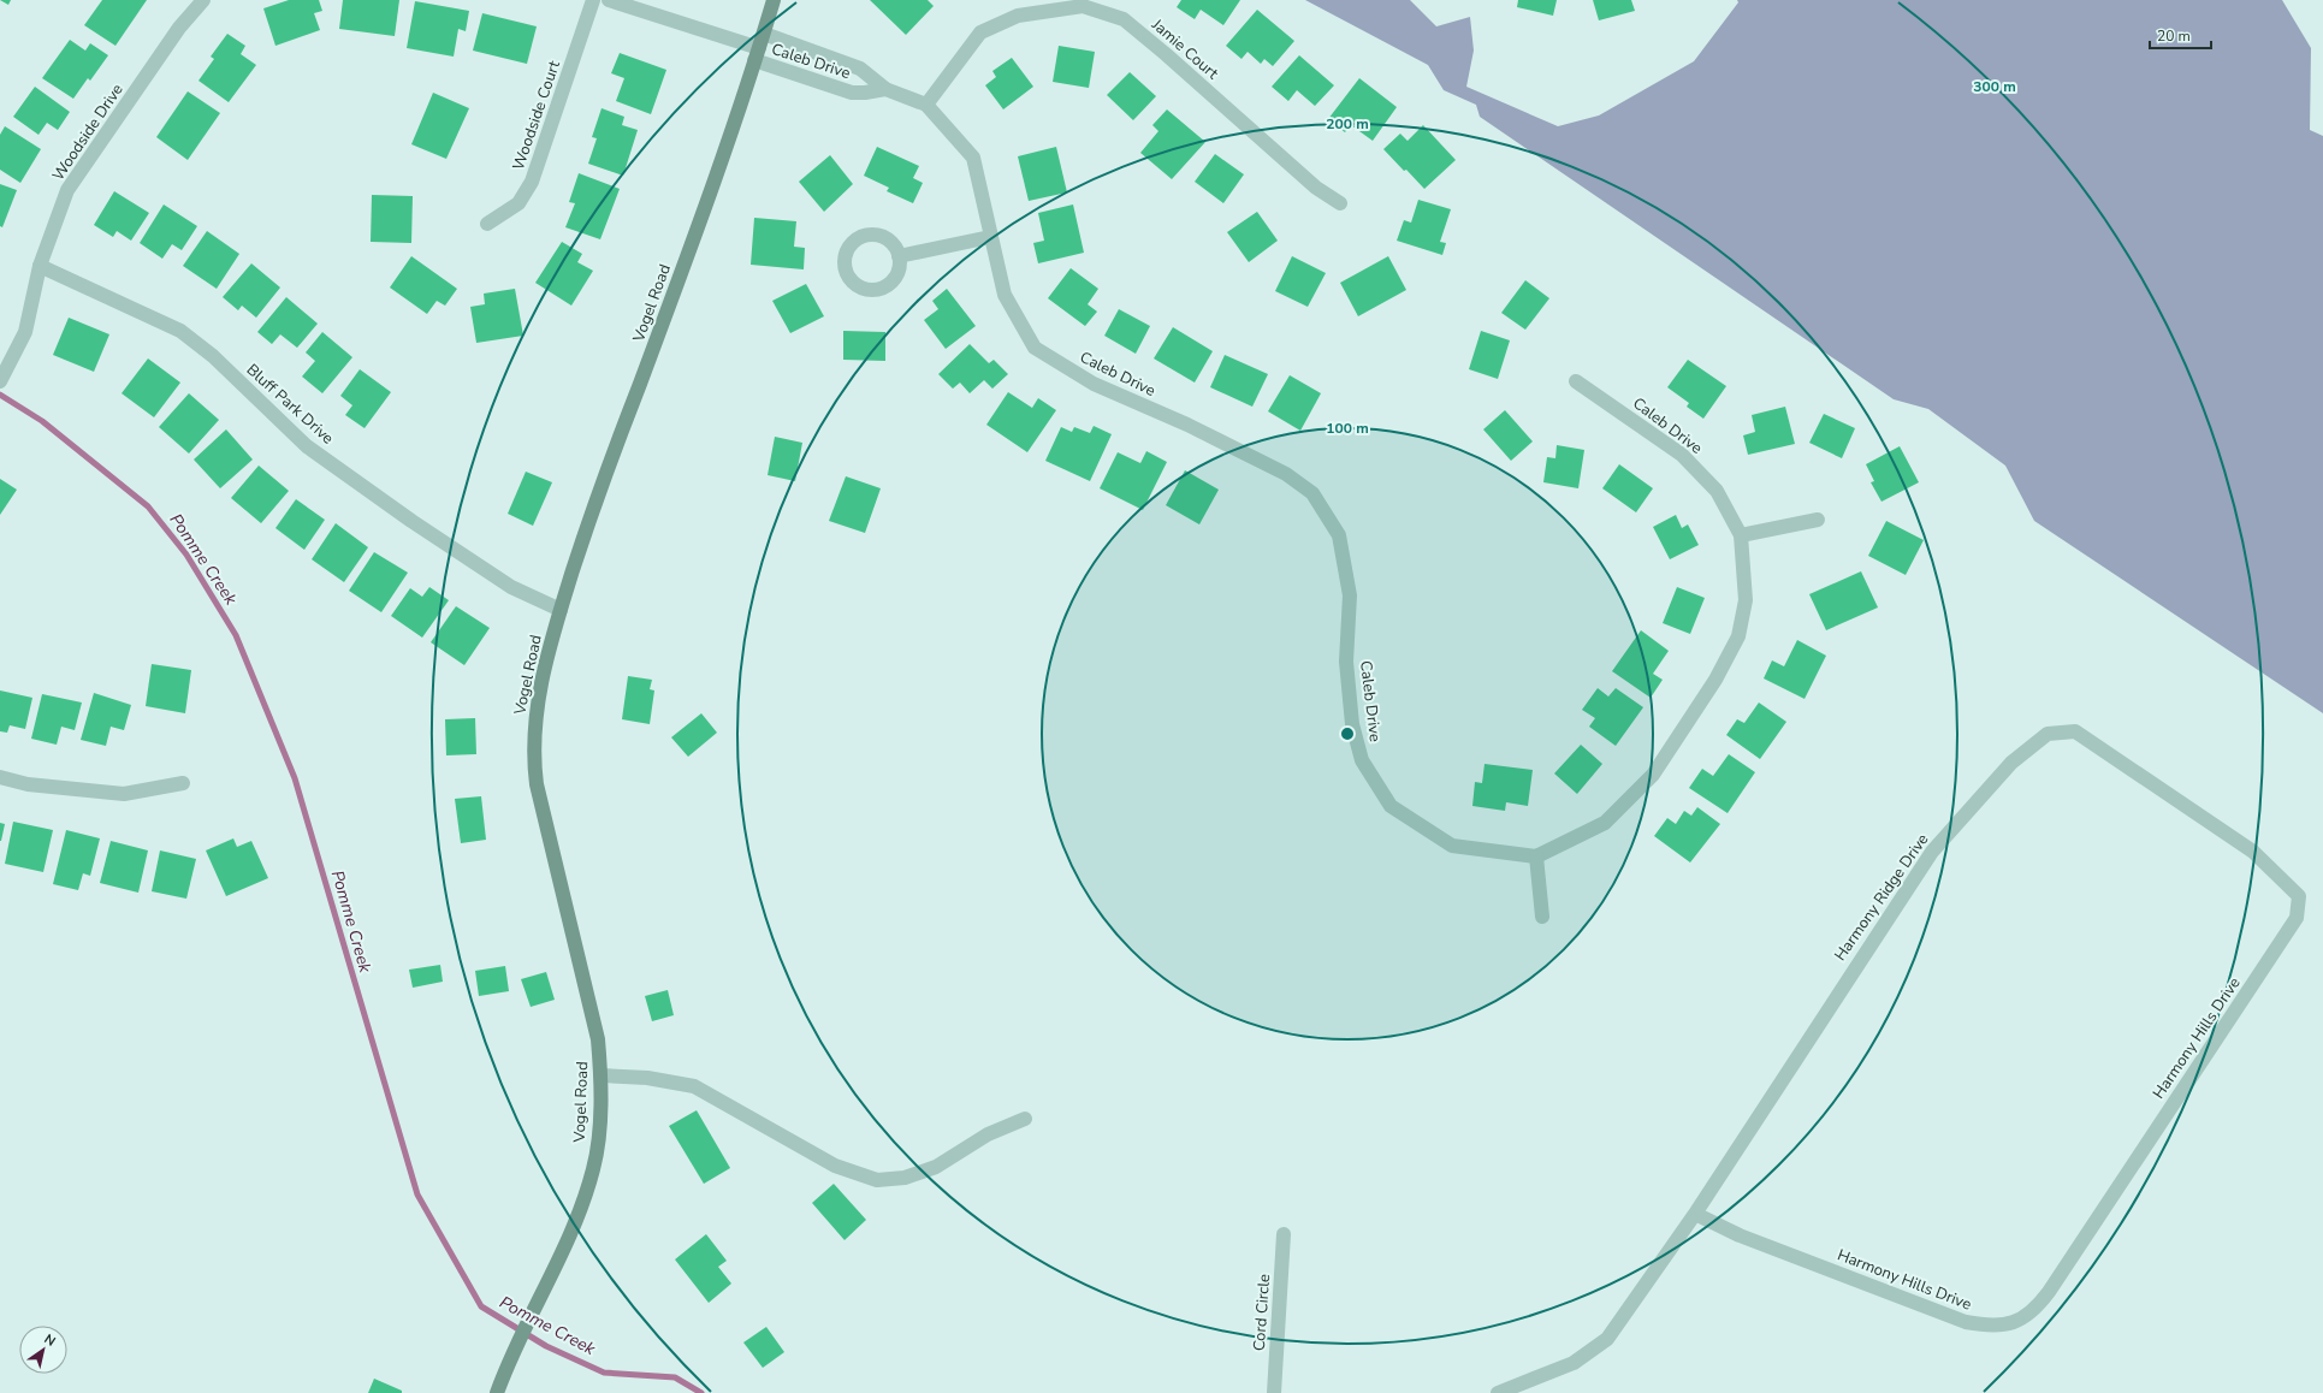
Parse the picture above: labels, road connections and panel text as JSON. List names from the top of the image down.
{
  "streets": {
    "street": [
      "Jamie Court",
      "Caleb Drive",
      "Woodside Court",
      "Woodside Drive",
      "Vogel Road",
      "Bluff Park Drive",
      "Harmony Ridge Drive",
      "Harmony Hills Drive",
      "Cord Circle"
    ]
  },
  "crossings": [
    ["Jamie Court", "Caleb Drive"],
    ["Caleb Drive", "Vogel Road"],
    ["Woodside Drive", "Bluff Park Drive"],
    ["Vogel Road", "Bluff Park Drive"],
    ["Harmony Ridge Drive", "Harmony Hills Drive"]
  ],
  "water": ["Pomme Creek"],
  "scale_bar": "20 m",
  "north": "top right",
  "rings": ["300 m", "200 m", "100 m"]
}
